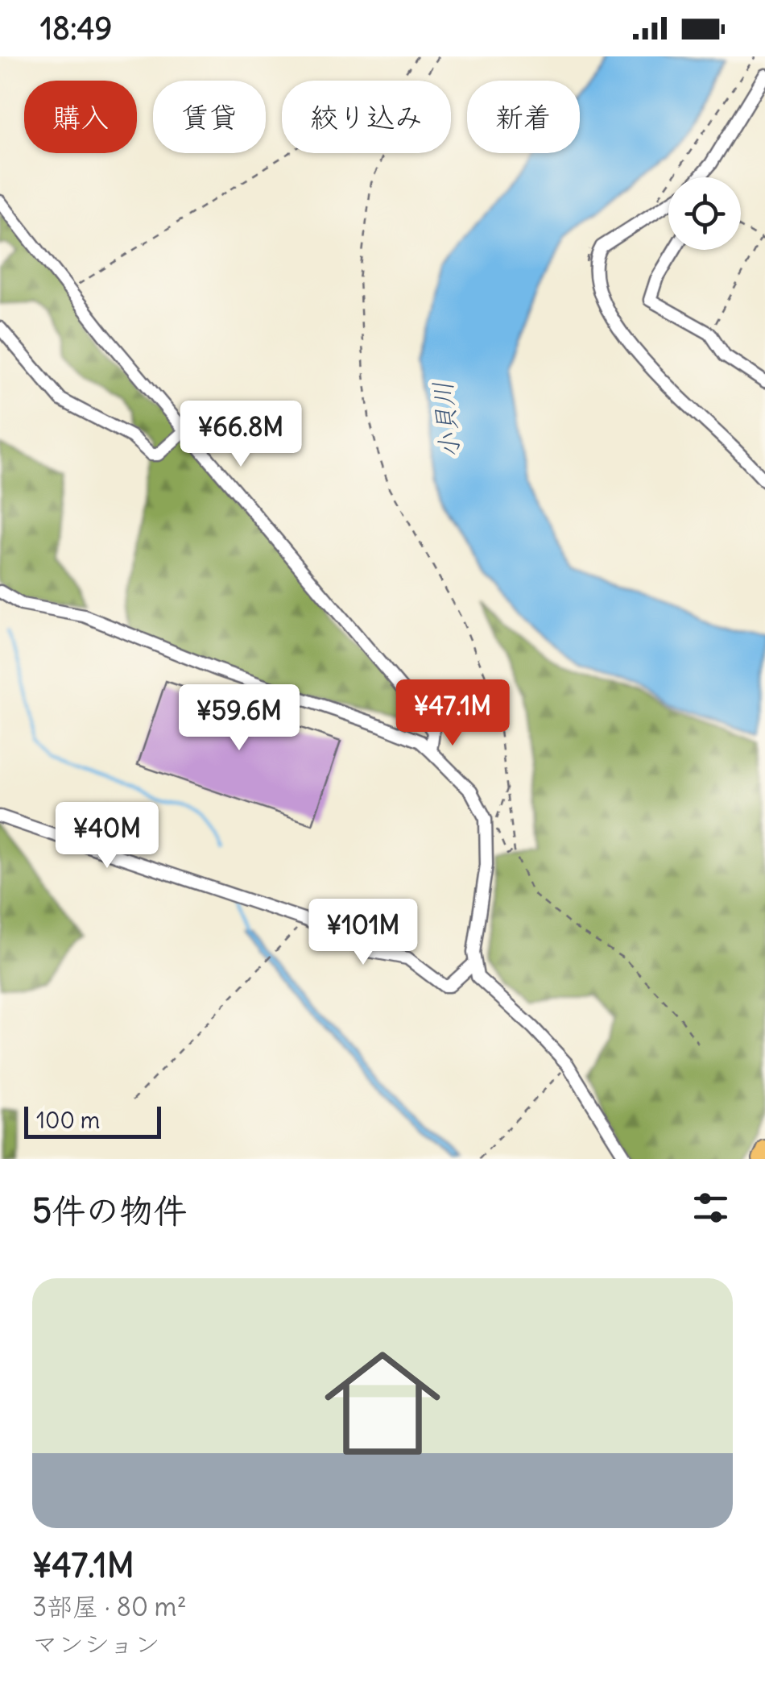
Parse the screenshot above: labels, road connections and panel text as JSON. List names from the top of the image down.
{
  "water": ["小貝川"],
  "scale_bar": "100 m",
  "page": {
    "status": "18:49",
    "chip": [
      "購入",
      "賃貸",
      "絞り込み",
      "新着"
    ],
    "price": [
      "¥66.8M",
      "¥47.1M",
      "¥59.6M",
      "¥40M",
      "¥101M"
    ],
    "scale": "100 m",
    "heading": "5件の物件",
    "list": [
      {
        "name": "¥47.1M",
        "note": "3部屋 · 80 m² · マンション"
      }
    ]
  }
}
